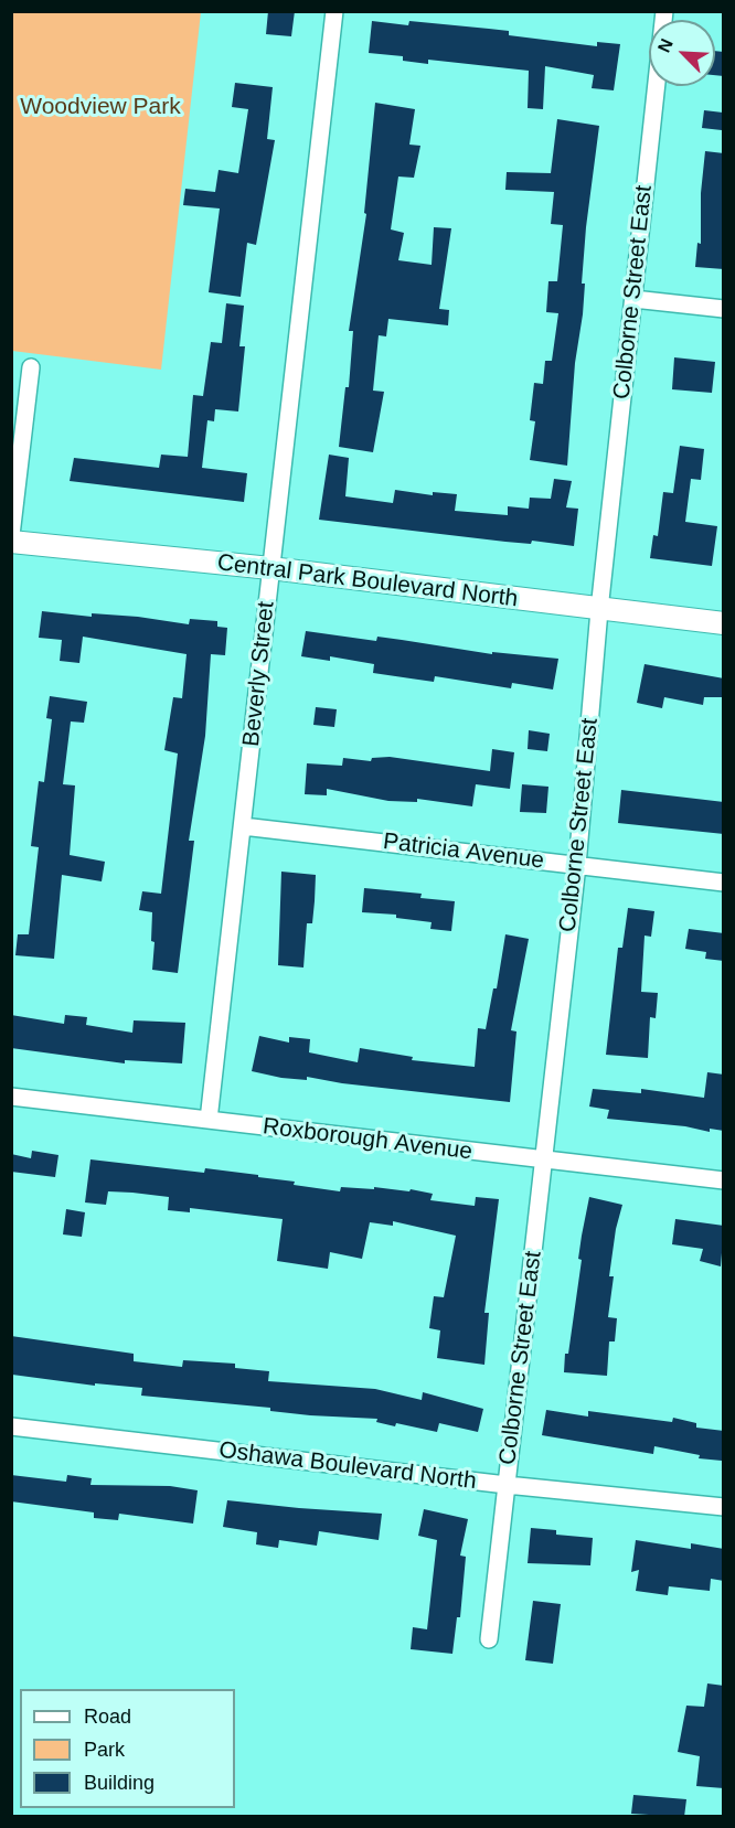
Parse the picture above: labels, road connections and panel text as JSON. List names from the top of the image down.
{
  "streets": {
    "street": [
      "Colborne Street East",
      "Central Park Boulevard North",
      "Beverly Street",
      "Patricia Avenue",
      "Roxborough Avenue",
      "Oshawa Boulevard North"
    ]
  },
  "crossings": [
    ["Colborne Street East", "Central Park Boulevard North"],
    ["Colborne Street East", "Patricia Avenue"],
    ["Colborne Street East", "Roxborough Avenue"],
    ["Colborne Street East", "Oshawa Boulevard North"],
    ["Central Park Boulevard North", "Beverly Street"],
    ["Beverly Street", "Patricia Avenue"],
    ["Beverly Street", "Roxborough Avenue"]
  ],
  "parks": ["Woodview Park"],
  "legend": ["Road", "Park", "Building"],
  "north": "top left"
}
